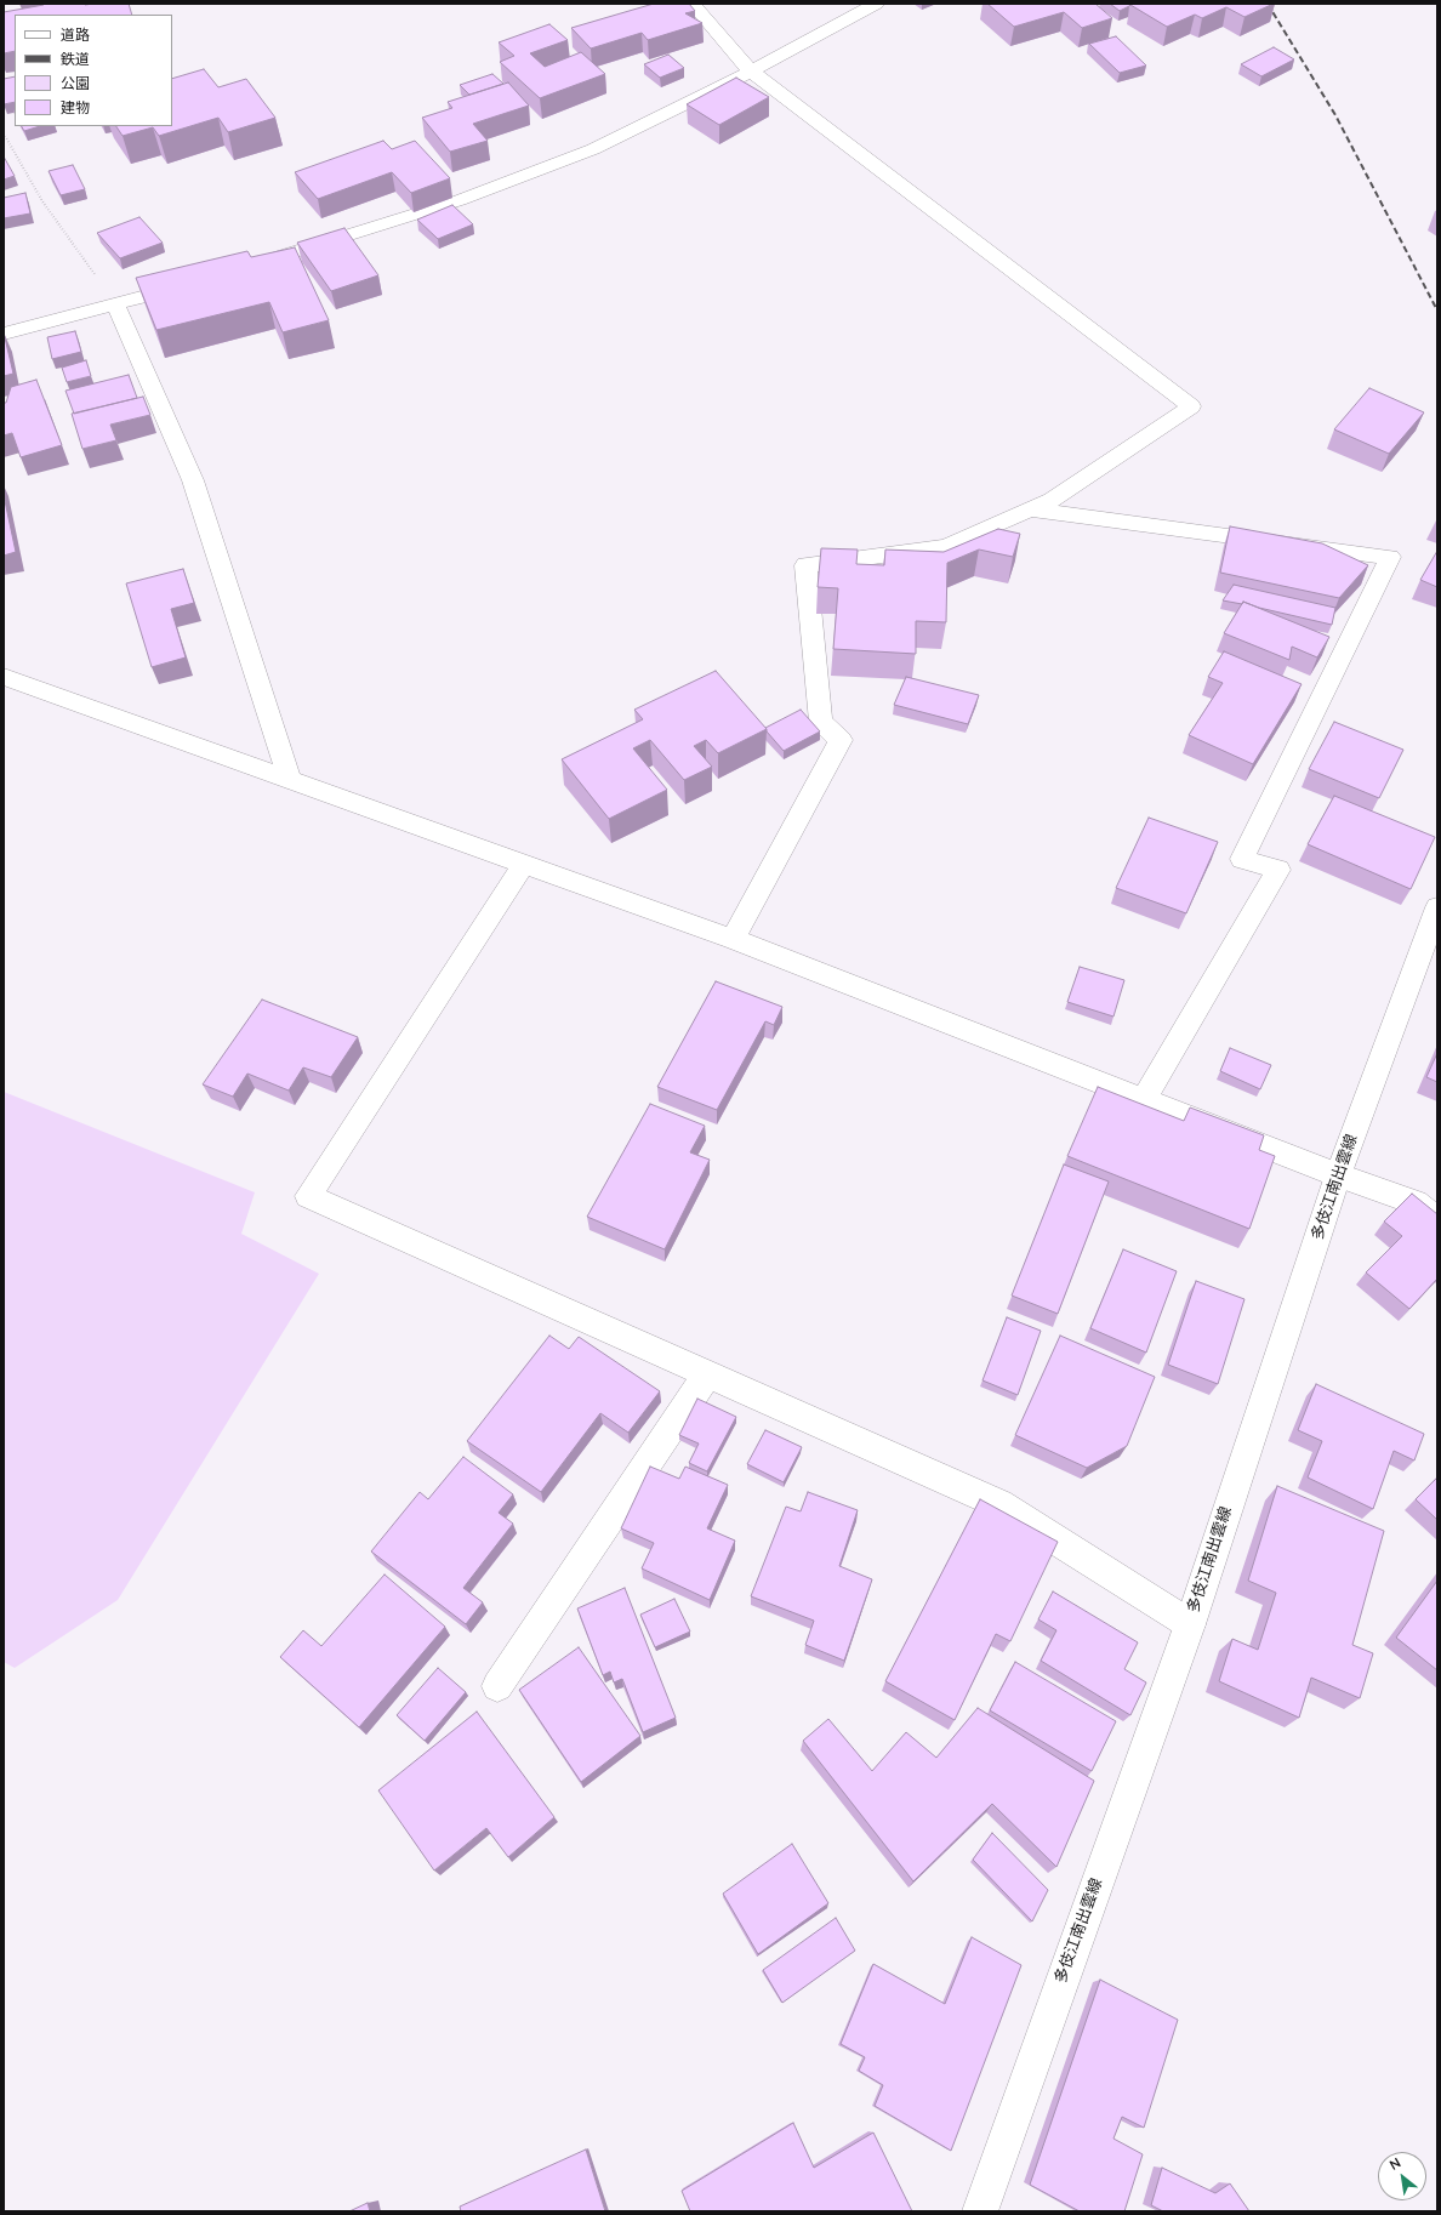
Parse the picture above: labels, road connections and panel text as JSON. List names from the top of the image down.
{
  "streets": {
    "street": ["多伎江南出雲線"]
  },
  "legend": [
    "道路",
    "鉄道",
    "公園",
    "建物"
  ],
  "north": "top left"
}
